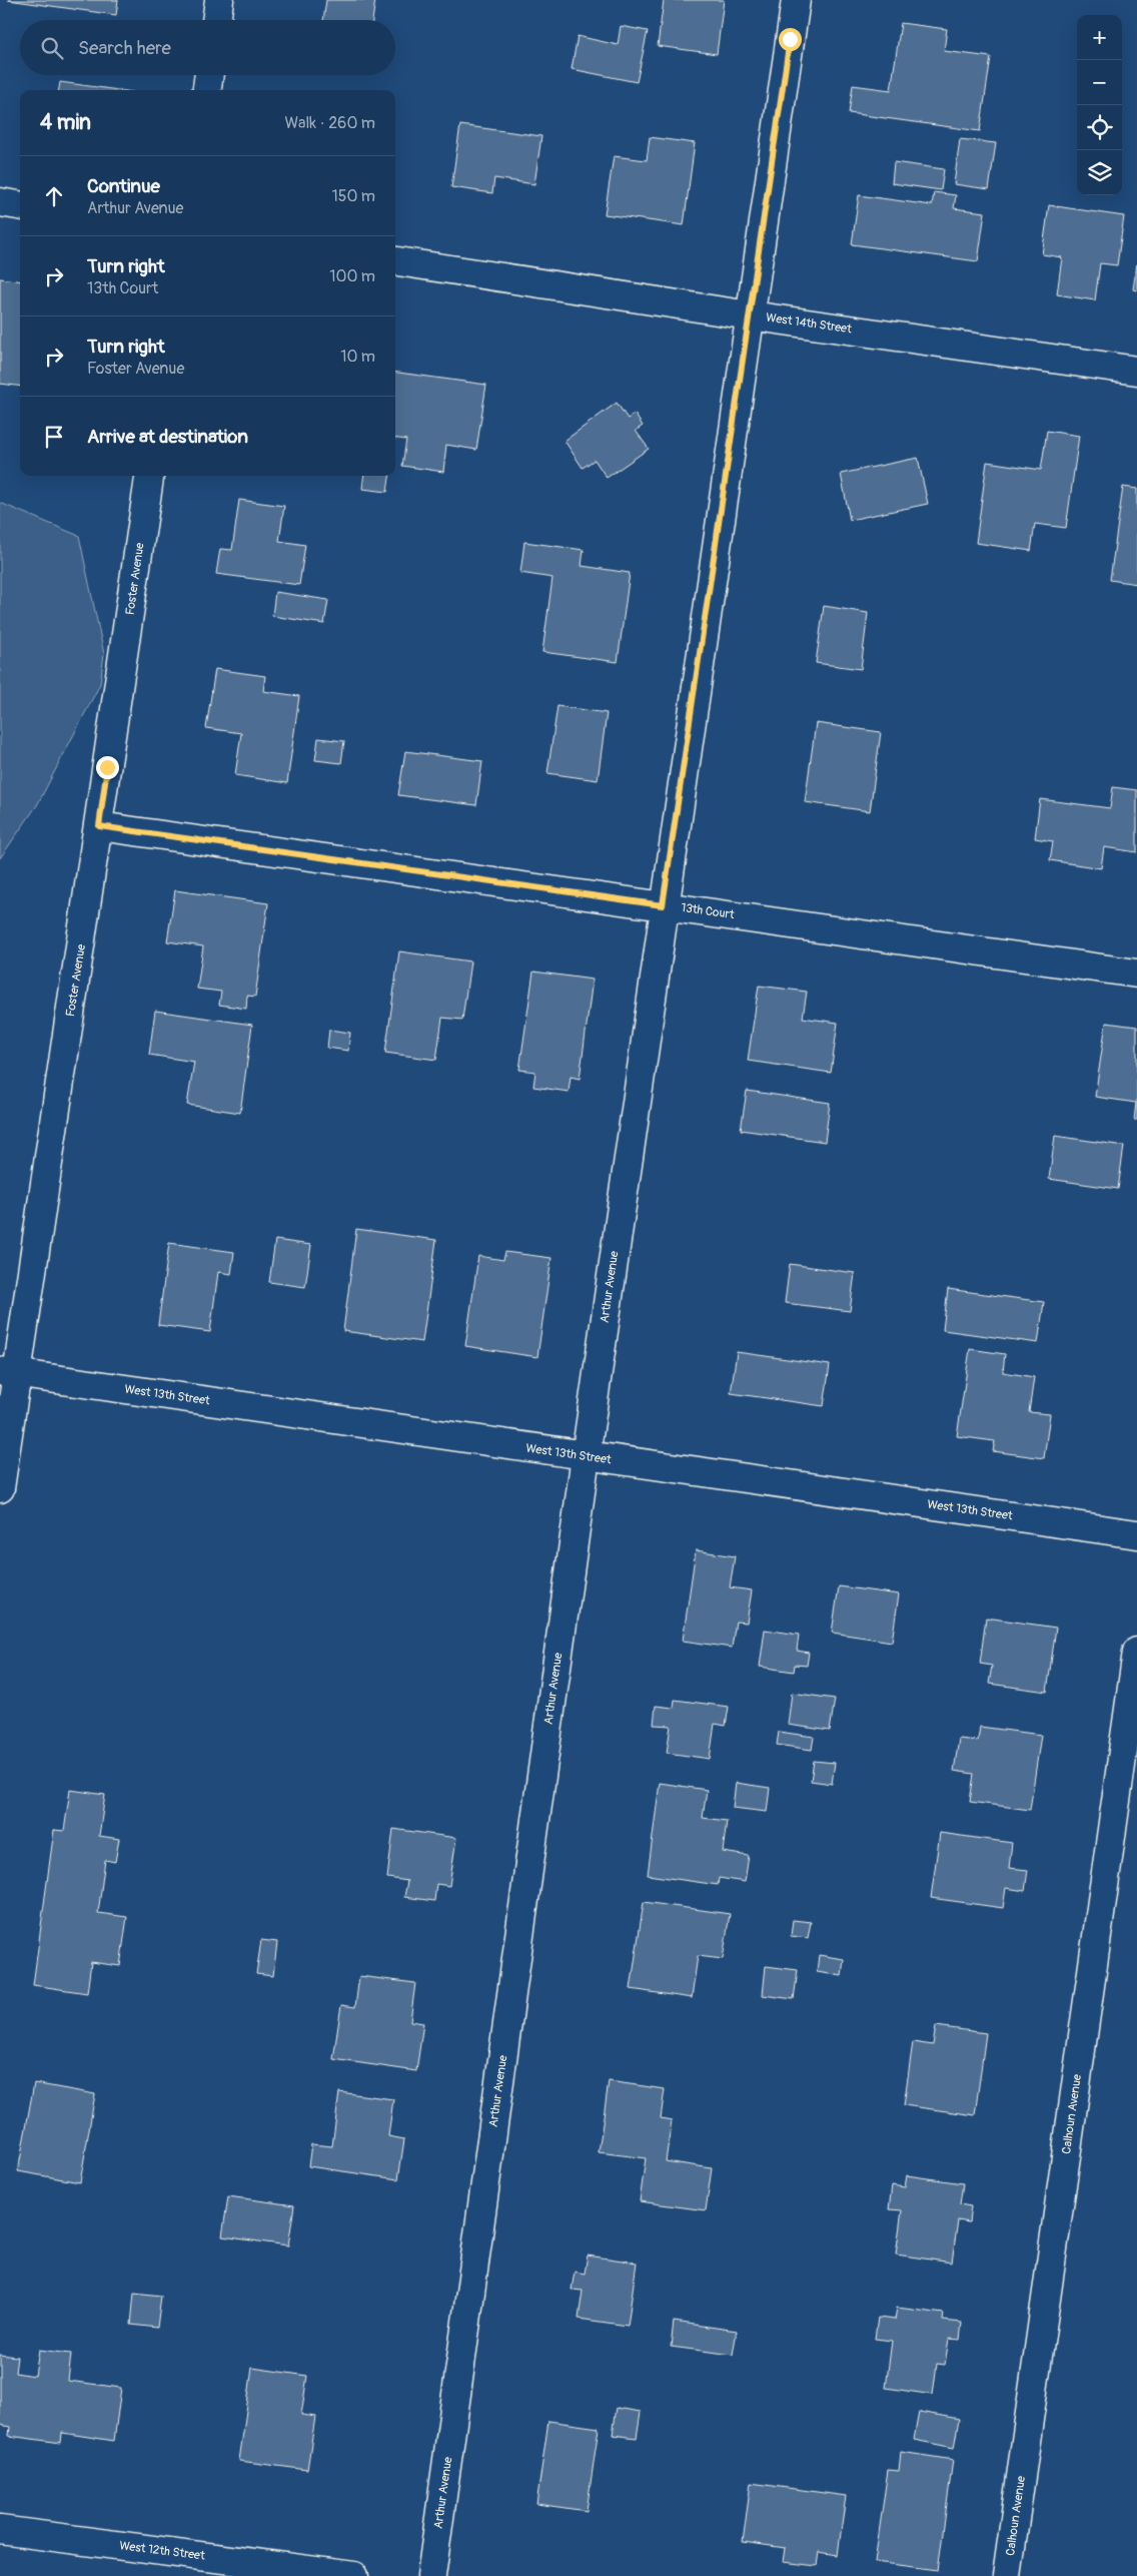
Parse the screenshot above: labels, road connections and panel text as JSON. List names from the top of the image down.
{
  "streets": {
    "street": [
      "West 14th Street",
      "Foster Avenue",
      "13th Court",
      "Arthur Avenue",
      "West 13th Street",
      "Calhoun Avenue",
      "West 12th Street"
    ]
  },
  "crossings": [
    ["West 14th Street", "Arthur Avenue"],
    ["Foster Avenue", "13th Court"],
    ["Foster Avenue", "West 13th Street"],
    ["13th Court", "Arthur Avenue"],
    ["Arthur Avenue", "West 13th Street"]
  ],
  "page": {
    "map_buttons": ["+", "−"],
    "search": "Search here",
    "heading": ["4 min", "Walk · 260 m"],
    "list": [
      ["Continue", "Arthur Avenue", "150 m"],
      ["Turn right", "13th Court", "100 m"],
      ["Turn right", "Foster Avenue", "10 m"],
      "Arrive at destination"
    ]
  }
}
